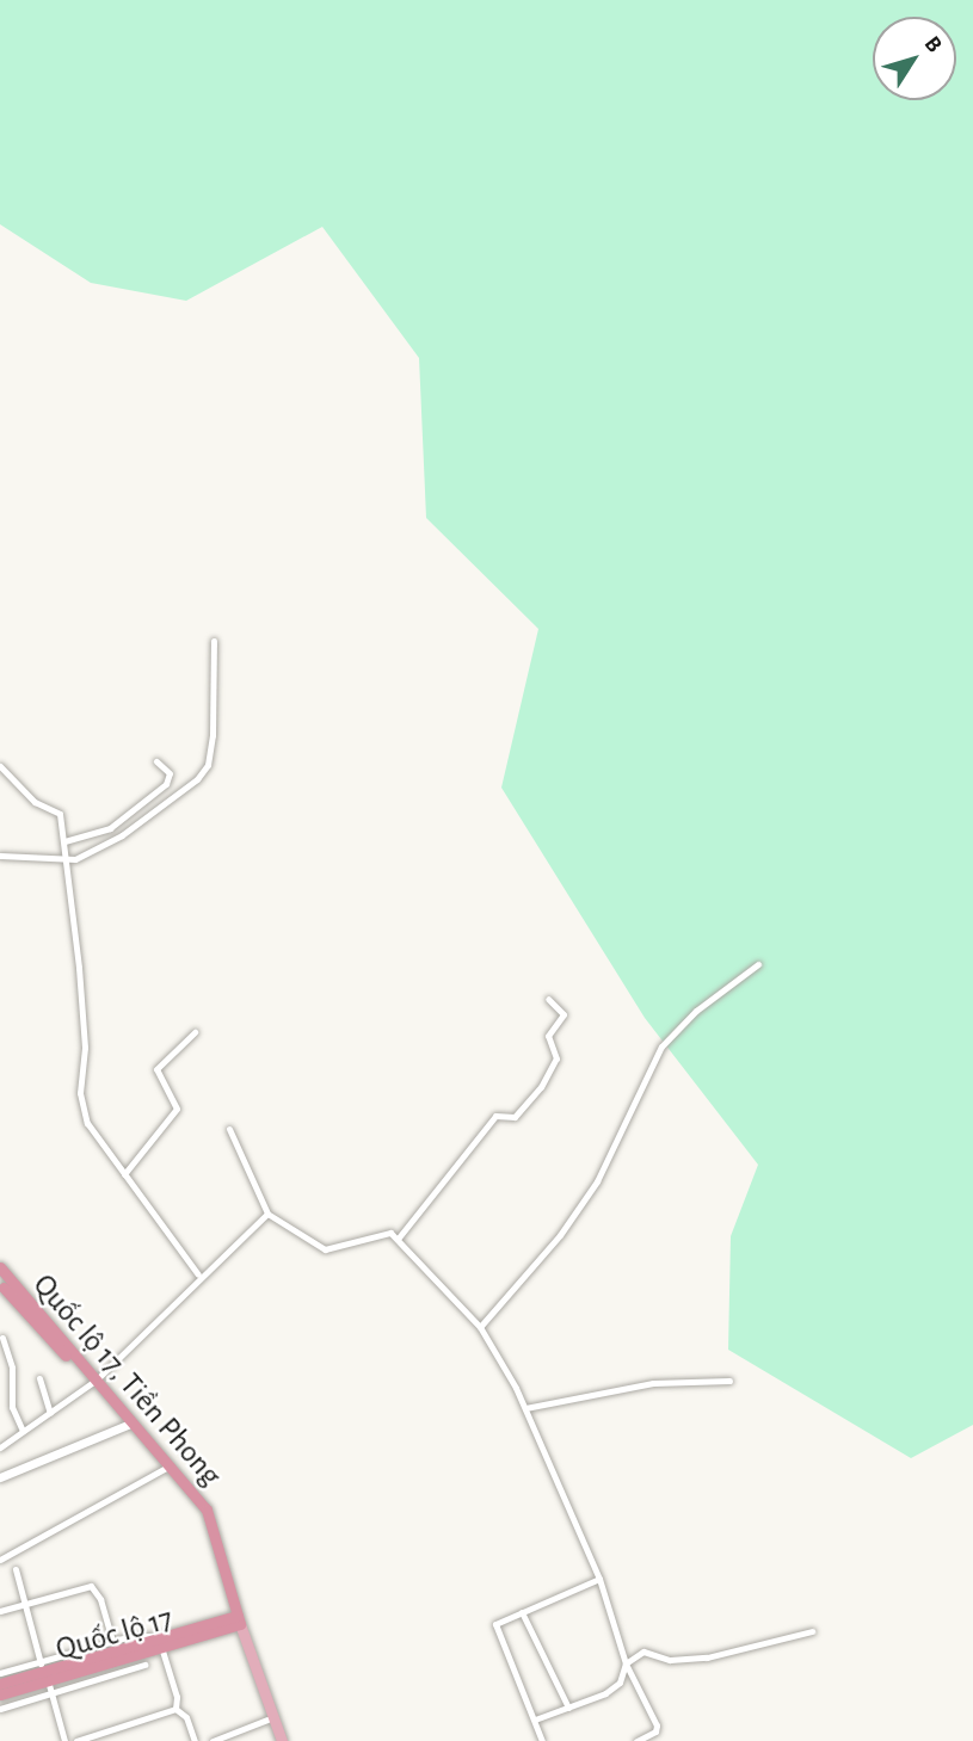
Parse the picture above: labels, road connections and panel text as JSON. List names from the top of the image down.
{
  "streets": {
    "highway": ["Quốc lộ 17, Tiền Phong", "Quốc lộ 17"]
  },
  "crossings": [
    ["Quốc lộ 17, Tiền Phong", "Quốc lộ 17"]
  ],
  "north": "top right"
}
